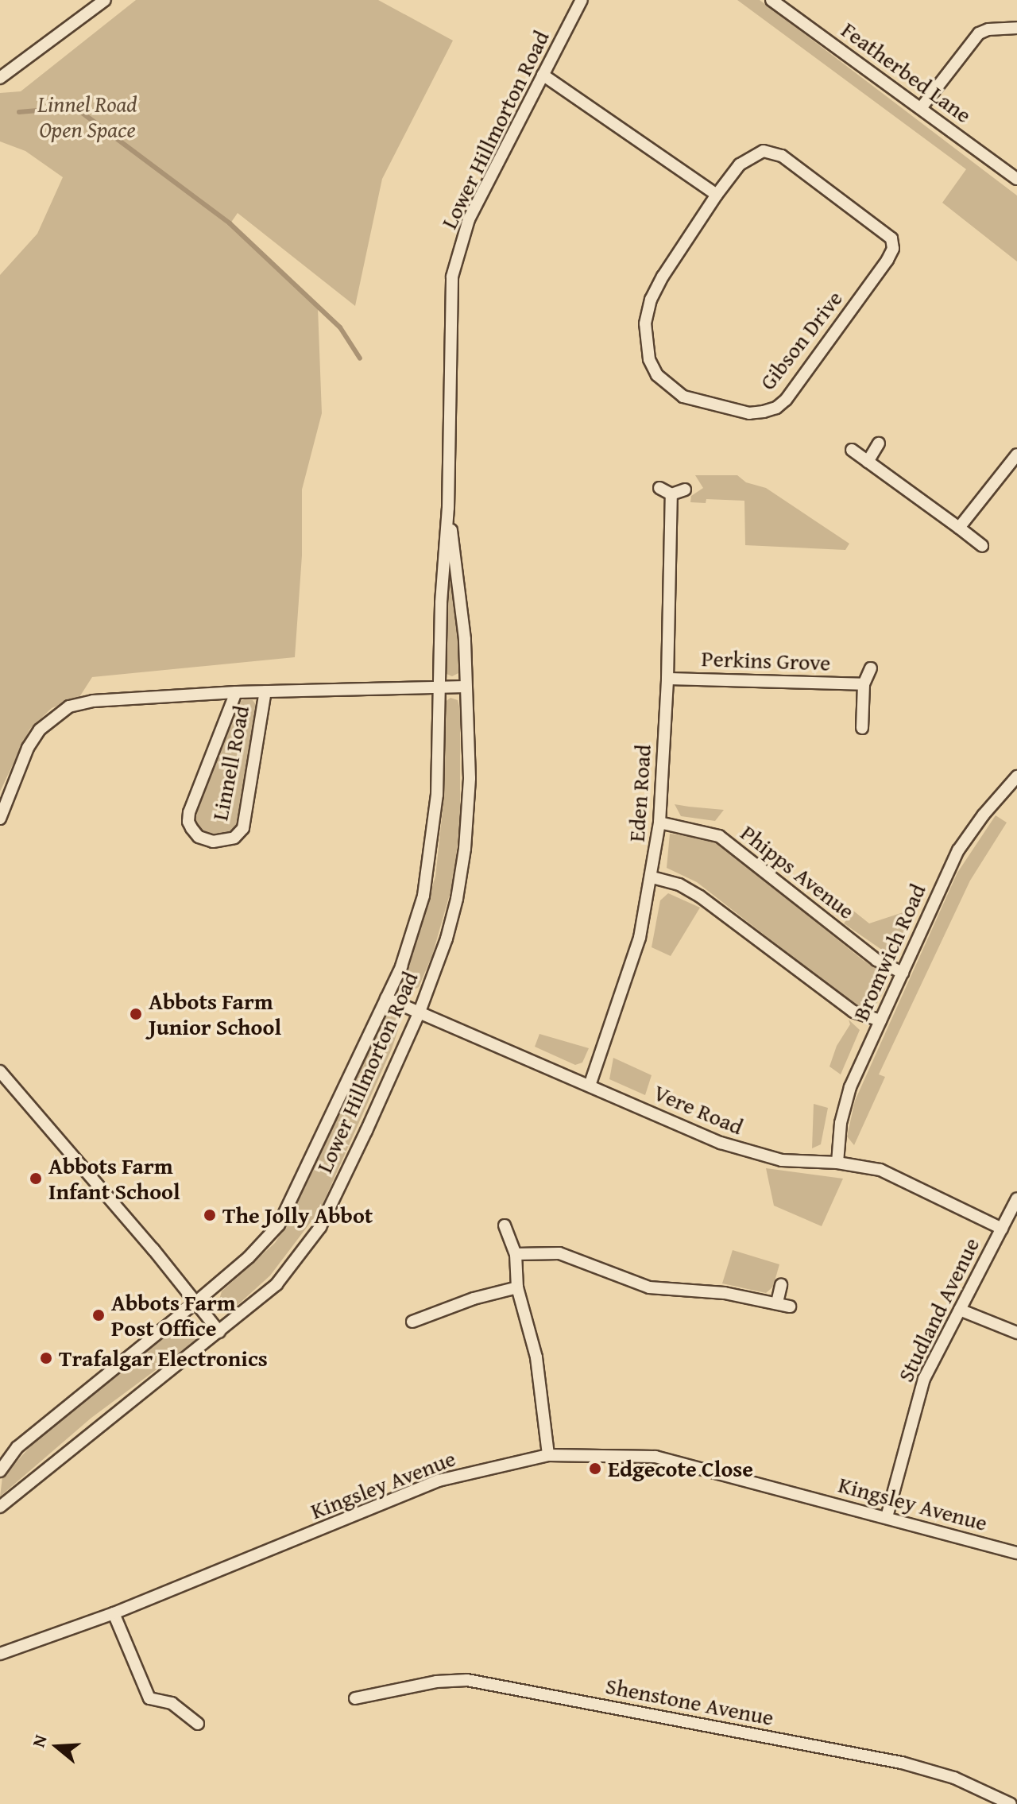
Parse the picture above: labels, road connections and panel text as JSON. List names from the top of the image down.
{
  "streets": {
    "street": [
      "Featherbed Lane",
      "Lower Hillmorton Road",
      "Gibson Drive",
      "Perkins Grove",
      "Linnell Road",
      "Eden Road",
      "Phipps Avenue",
      "Bromwich Road",
      "Vere Road",
      "Studland Avenue",
      "Kingsley Avenue",
      "Shenstone Avenue"
    ]
  },
  "crossings": [
    ["Lower Hillmorton Road", "Linnell Road"],
    ["Lower Hillmorton Road", "Vere Road"],
    ["Perkins Grove", "Eden Road"],
    ["Eden Road", "Phipps Avenue"],
    ["Eden Road", "Vere Road"],
    ["Phipps Avenue", "Bromwich Road"],
    ["Bromwich Road", "Vere Road"],
    ["Vere Road", "Studland Avenue"],
    ["Studland Avenue", "Kingsley Avenue"]
  ],
  "parks": ["Linnel Road Open Space"],
  "places": [
    "Abbots Farm Junior School",
    "Abbots Farm Infant School",
    "The Jolly Abbot",
    "Abbots Farm Post Office",
    "Trafalgar Electronics",
    "Edgecote Close"
  ],
  "north": "left"
}
